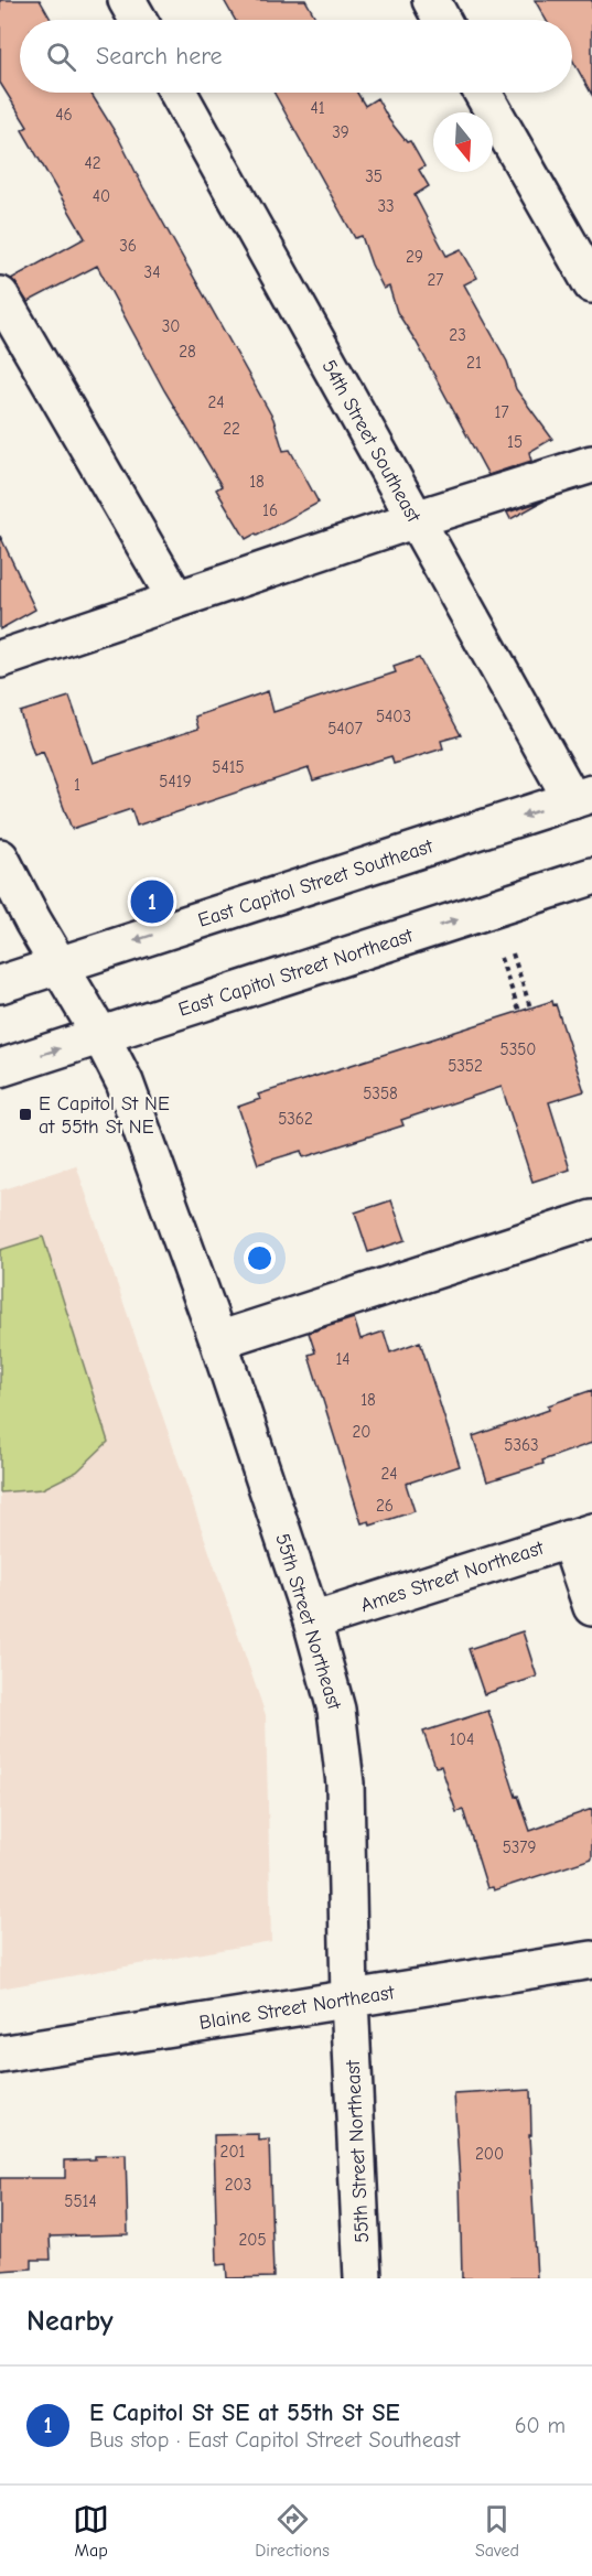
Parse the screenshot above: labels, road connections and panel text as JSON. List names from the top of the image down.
{
  "streets": {
    "street": [
      "54th Street Southeast",
      "East Capitol Street Southeast",
      "East Capitol Street Northeast",
      "Ames Street Northeast",
      "55th Street Northeast",
      "Blaine Street Northeast"
    ]
  },
  "crossings": [
    ["54th Street Southeast", "East Capitol Street Southeast"],
    ["East Capitol Street Southeast", "55th Street Northeast"],
    ["East Capitol Street Northeast", "55th Street Northeast"],
    ["Ames Street Northeast", "55th Street Northeast"],
    ["55th Street Northeast", "Blaine Street Northeast"]
  ],
  "places": {
    "transit": ["E Capitol St NE at 55th St NE"]
  },
  "house_numbers": [
    "41",
    "46",
    "39",
    "42",
    "35",
    "40",
    "33",
    "36",
    "29",
    "34",
    "27",
    "30",
    "23",
    "28",
    "21",
    "24",
    "17",
    "22",
    "15",
    "18",
    "16",
    "5403",
    "5407",
    "5415",
    "5419",
    "1",
    "5350",
    "5352",
    "5358",
    "5362",
    "14",
    "18",
    "20",
    "5363",
    "24",
    "26",
    "104",
    "5379",
    "201",
    "200",
    "203",
    "5514",
    "205"
  ],
  "north": "bottom",
  "page": {
    "search": "Search here",
    "pins": "1",
    "heading": "Nearby",
    "list": [
      {
        "mark": "1",
        "name": "E Capitol St SE at 55th St SE",
        "note": "Bus stop · East Capitol Street Southeast",
        "value": "60 m"
      }
    ],
    "nav": ["Map", "Directions", "Saved"]
  }
}
